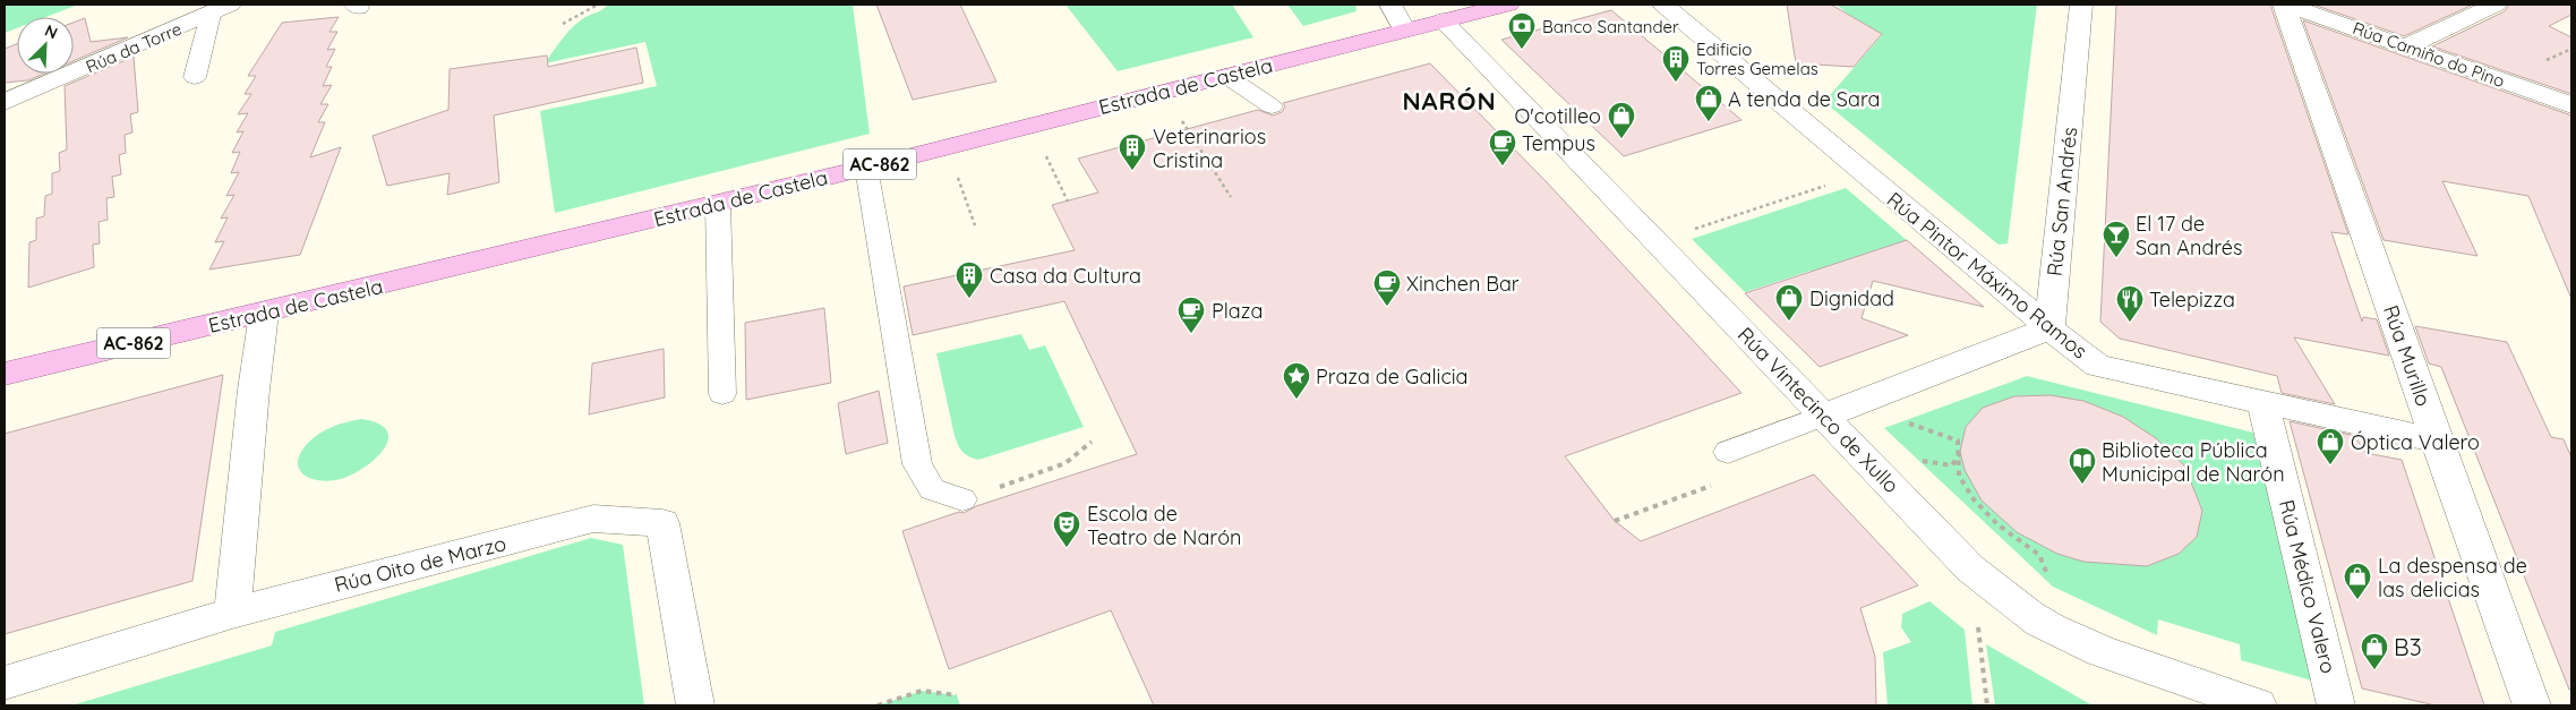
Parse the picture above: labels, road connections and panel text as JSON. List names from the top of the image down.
{
  "streets": {
    "main road": ["Estrada de Castela", "AC-862"],
    "street": [
      "Rúa da Torre",
      "Rúa Camiño do Pino",
      "Rúa San Andrés",
      "Rúa Pintor Máximo Ramos",
      "Rúa Murillo",
      "Rúa Vintecinco de Xullo",
      "Rúa Oito de Marzo",
      "Rúa Médico Valero"
    ]
  },
  "crossings": [
    ["Rúa Camiño do Pino", "Rúa Murillo"],
    ["Estrada de Castela", "Rúa Vintecinco de Xullo"],
    ["Rúa San Andrés", "Rúa Pintor Máximo Ramos"],
    ["Rúa Pintor Máximo Ramos", "Rúa Murillo"],
    ["Rúa Pintor Máximo Ramos", "Rúa Médico Valero"]
  ],
  "districts": ["NARÓN"],
  "places": {
    "bank": ["Banco Santander"],
    "building": ["Edificio Torres Gemelas", "Veterinarios Cristina", "Casa da Cultura"],
    "shop": [
      "A tenda de Sara",
      "O'cotilleo",
      "Dignidad",
      "Óptica Valero",
      "La despensa de las delicias",
      "B3"
    ],
    "cafe": ["Tempus", "Xinchen Bar", "Plaza"],
    "bar": ["El 17 de San Andrés"],
    "restaurant": ["Telepizza"],
    "place": ["Praza de Galicia"],
    "library": ["Biblioteca Pública Municipal de Narón"],
    "theatre": ["Escola de Teatro de Narón"]
  },
  "north": "top right"
}
